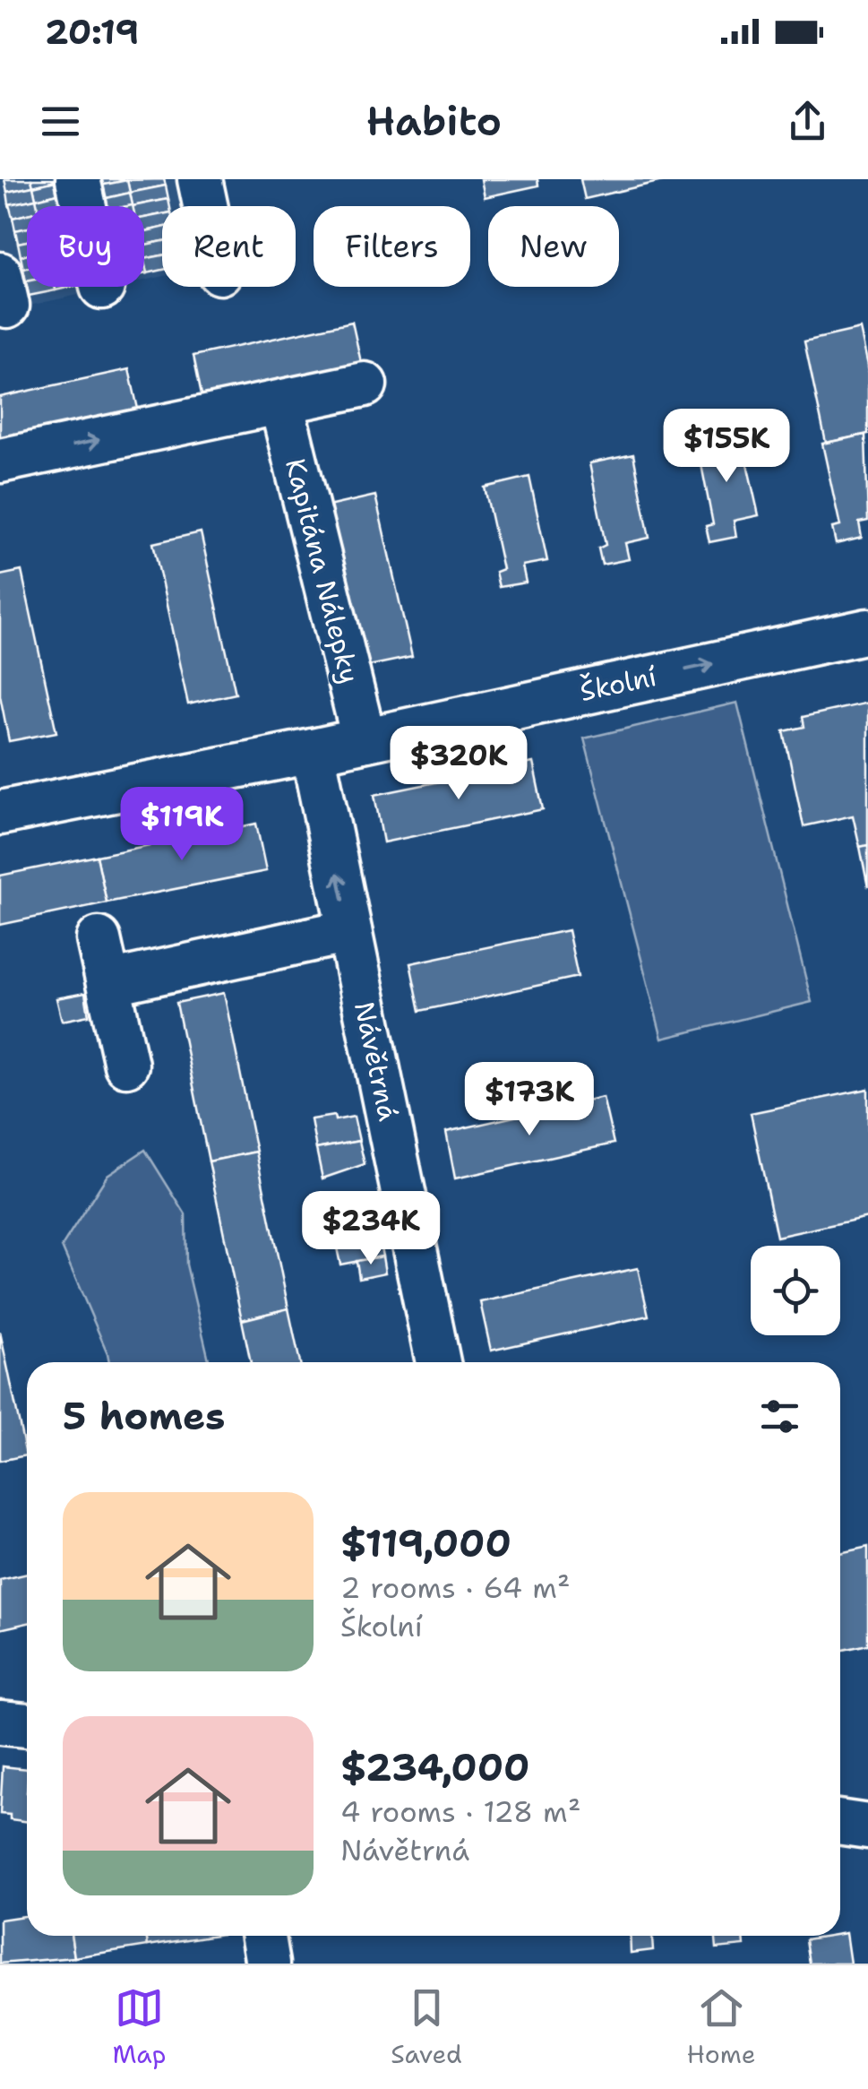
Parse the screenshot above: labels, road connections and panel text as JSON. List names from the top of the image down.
{
  "streets": {
    "street": ["Kapitána Nálepky", "Školní", "Návětrná"]
  },
  "crossings": [
    ["Kapitána Nálepky", "Školní"],
    ["Školní", "Návětrná"]
  ],
  "one_way": ["Školní"],
  "page": {
    "status": "20:19",
    "header": "Habito",
    "chip": [
      "Buy",
      "Rent",
      "Filters",
      "New"
    ],
    "price": [
      "$155K",
      "$320K",
      "$119K",
      "$173K",
      "$234K"
    ],
    "heading": "5 homes",
    "list": [
      {
        "name": "$119,000",
        "note": "2 rooms · 64 m² · Školní"
      },
      {
        "name": "$234,000",
        "note": "4 rooms · 128 m² · Návětrná"
      }
    ],
    "tabs": ["Map", "Saved", "Home"]
  }
}
